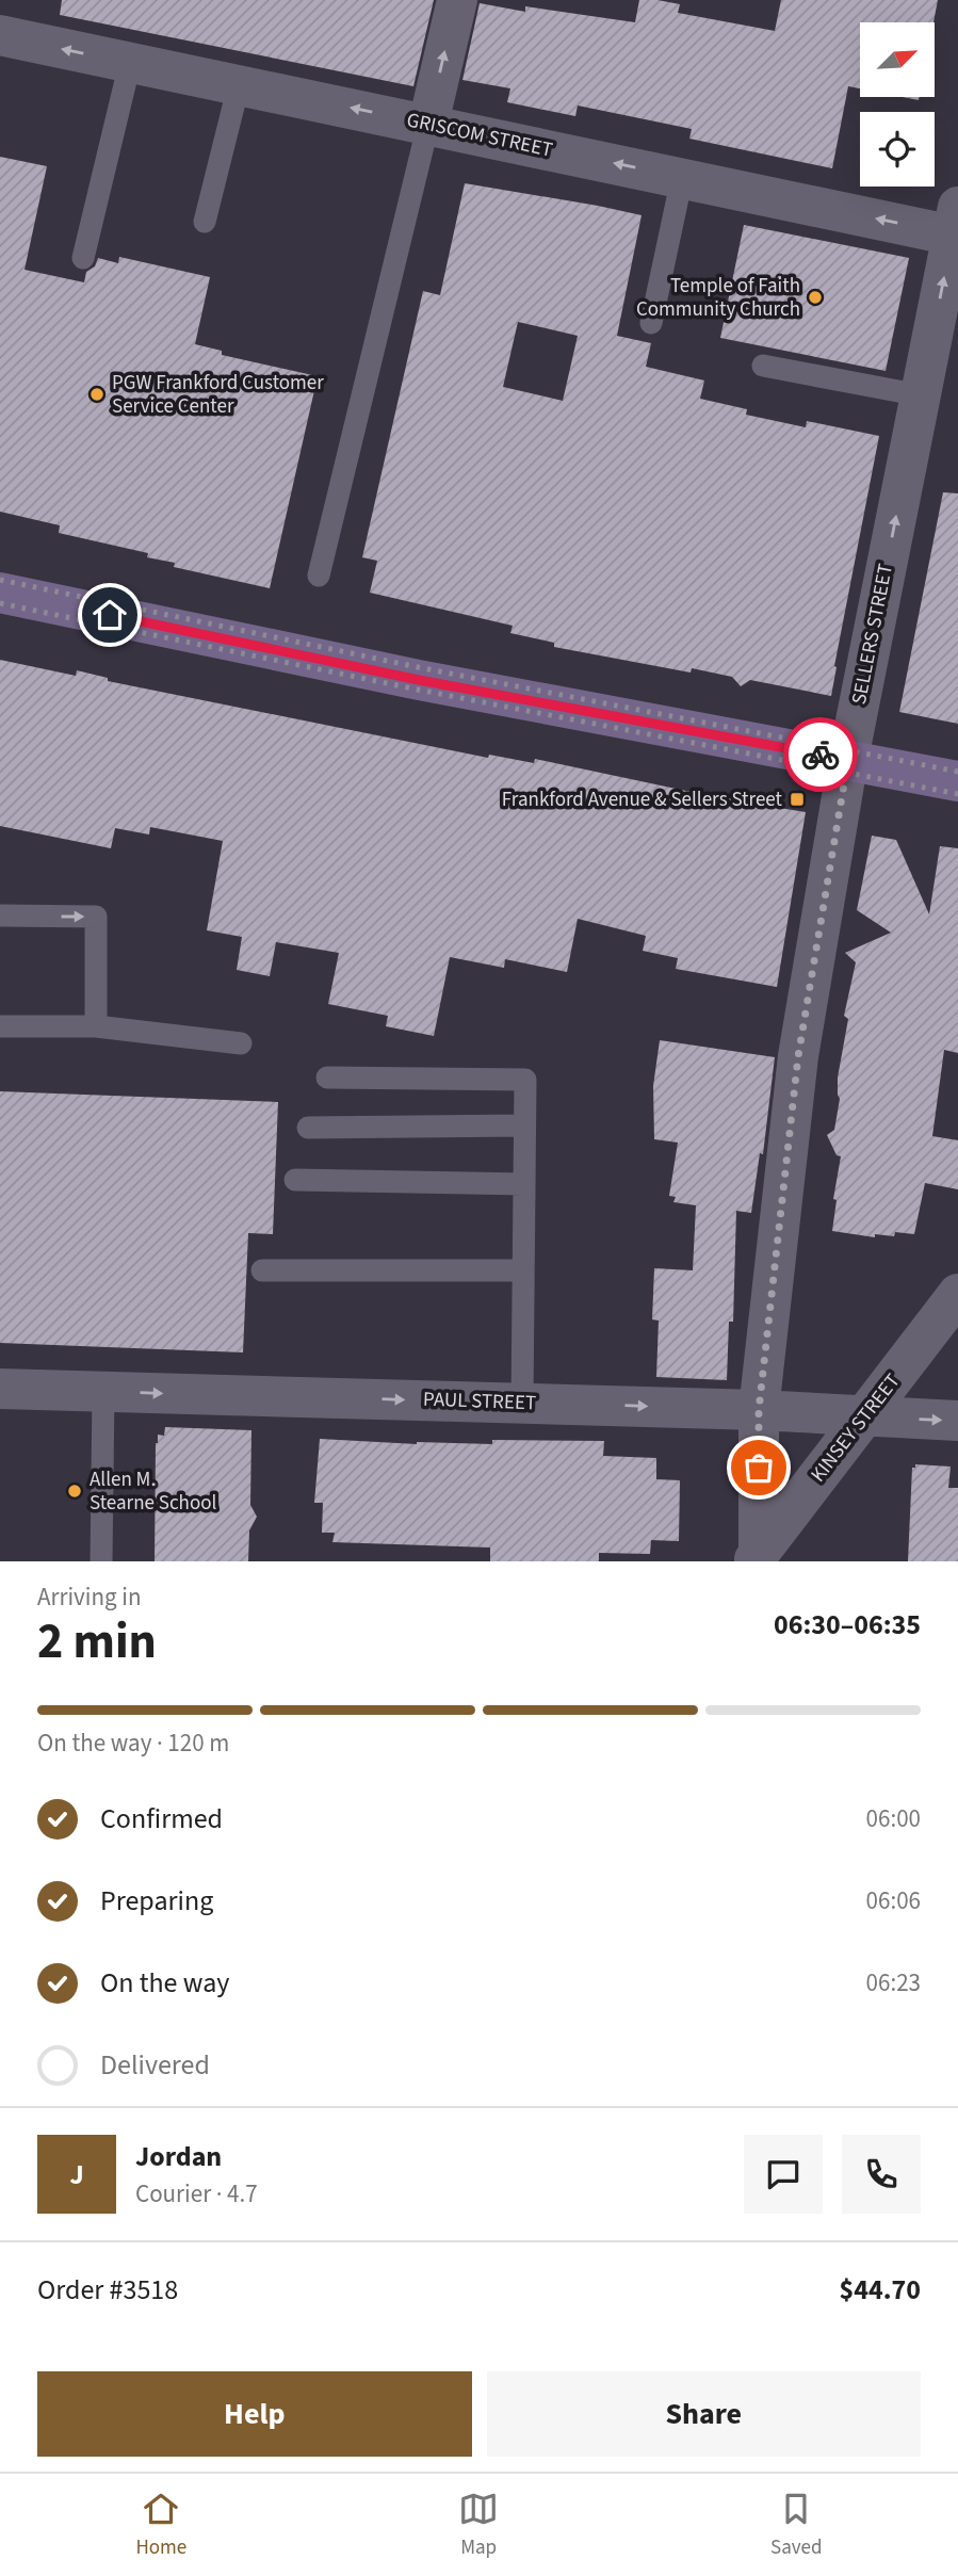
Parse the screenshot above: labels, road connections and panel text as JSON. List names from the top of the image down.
{
  "streets": {
    "street": [
      "GRISCOM STREET",
      "SELLERS STREET",
      "PAUL STREET",
      "KINSEY STREET"
    ]
  },
  "crossings": [
    ["GRISCOM STREET", "SELLERS STREET"],
    ["SELLERS STREET", "PAUL STREET"],
    ["SELLERS STREET", "KINSEY STREET"],
    ["PAUL STREET", "KINSEY STREET"]
  ],
  "one_way": ["GRISCOM STREET", "SELLERS STREET", "PAUL STREET"],
  "places": {
    "other": ["Temple of Faith Community Church", "PGW Frankford Customer Service Center", "Allen M. Stearne School"],
    "transit": ["Frankford Avenue & Sellers Street"]
  },
  "north": "top right",
  "page": {
    "heading": ["2 min", "Arriving in", "06:30–06:35"],
    "panel": [
      "Jordan",
      "Courier · 4.7",
      "Order #3518",
      "$44.70"
    ],
    "bar": "On the way · 120 m",
    "list": [
      ["Confirmed", "06:00"],
      ["Preparing", "06:06"],
      ["On the way", "06:23"],
      "Delivered"
    ],
    "round": "J",
    "buttons": ["Help", "Share"],
    "tabs": ["Home", "Map", "Saved"]
  }
}
